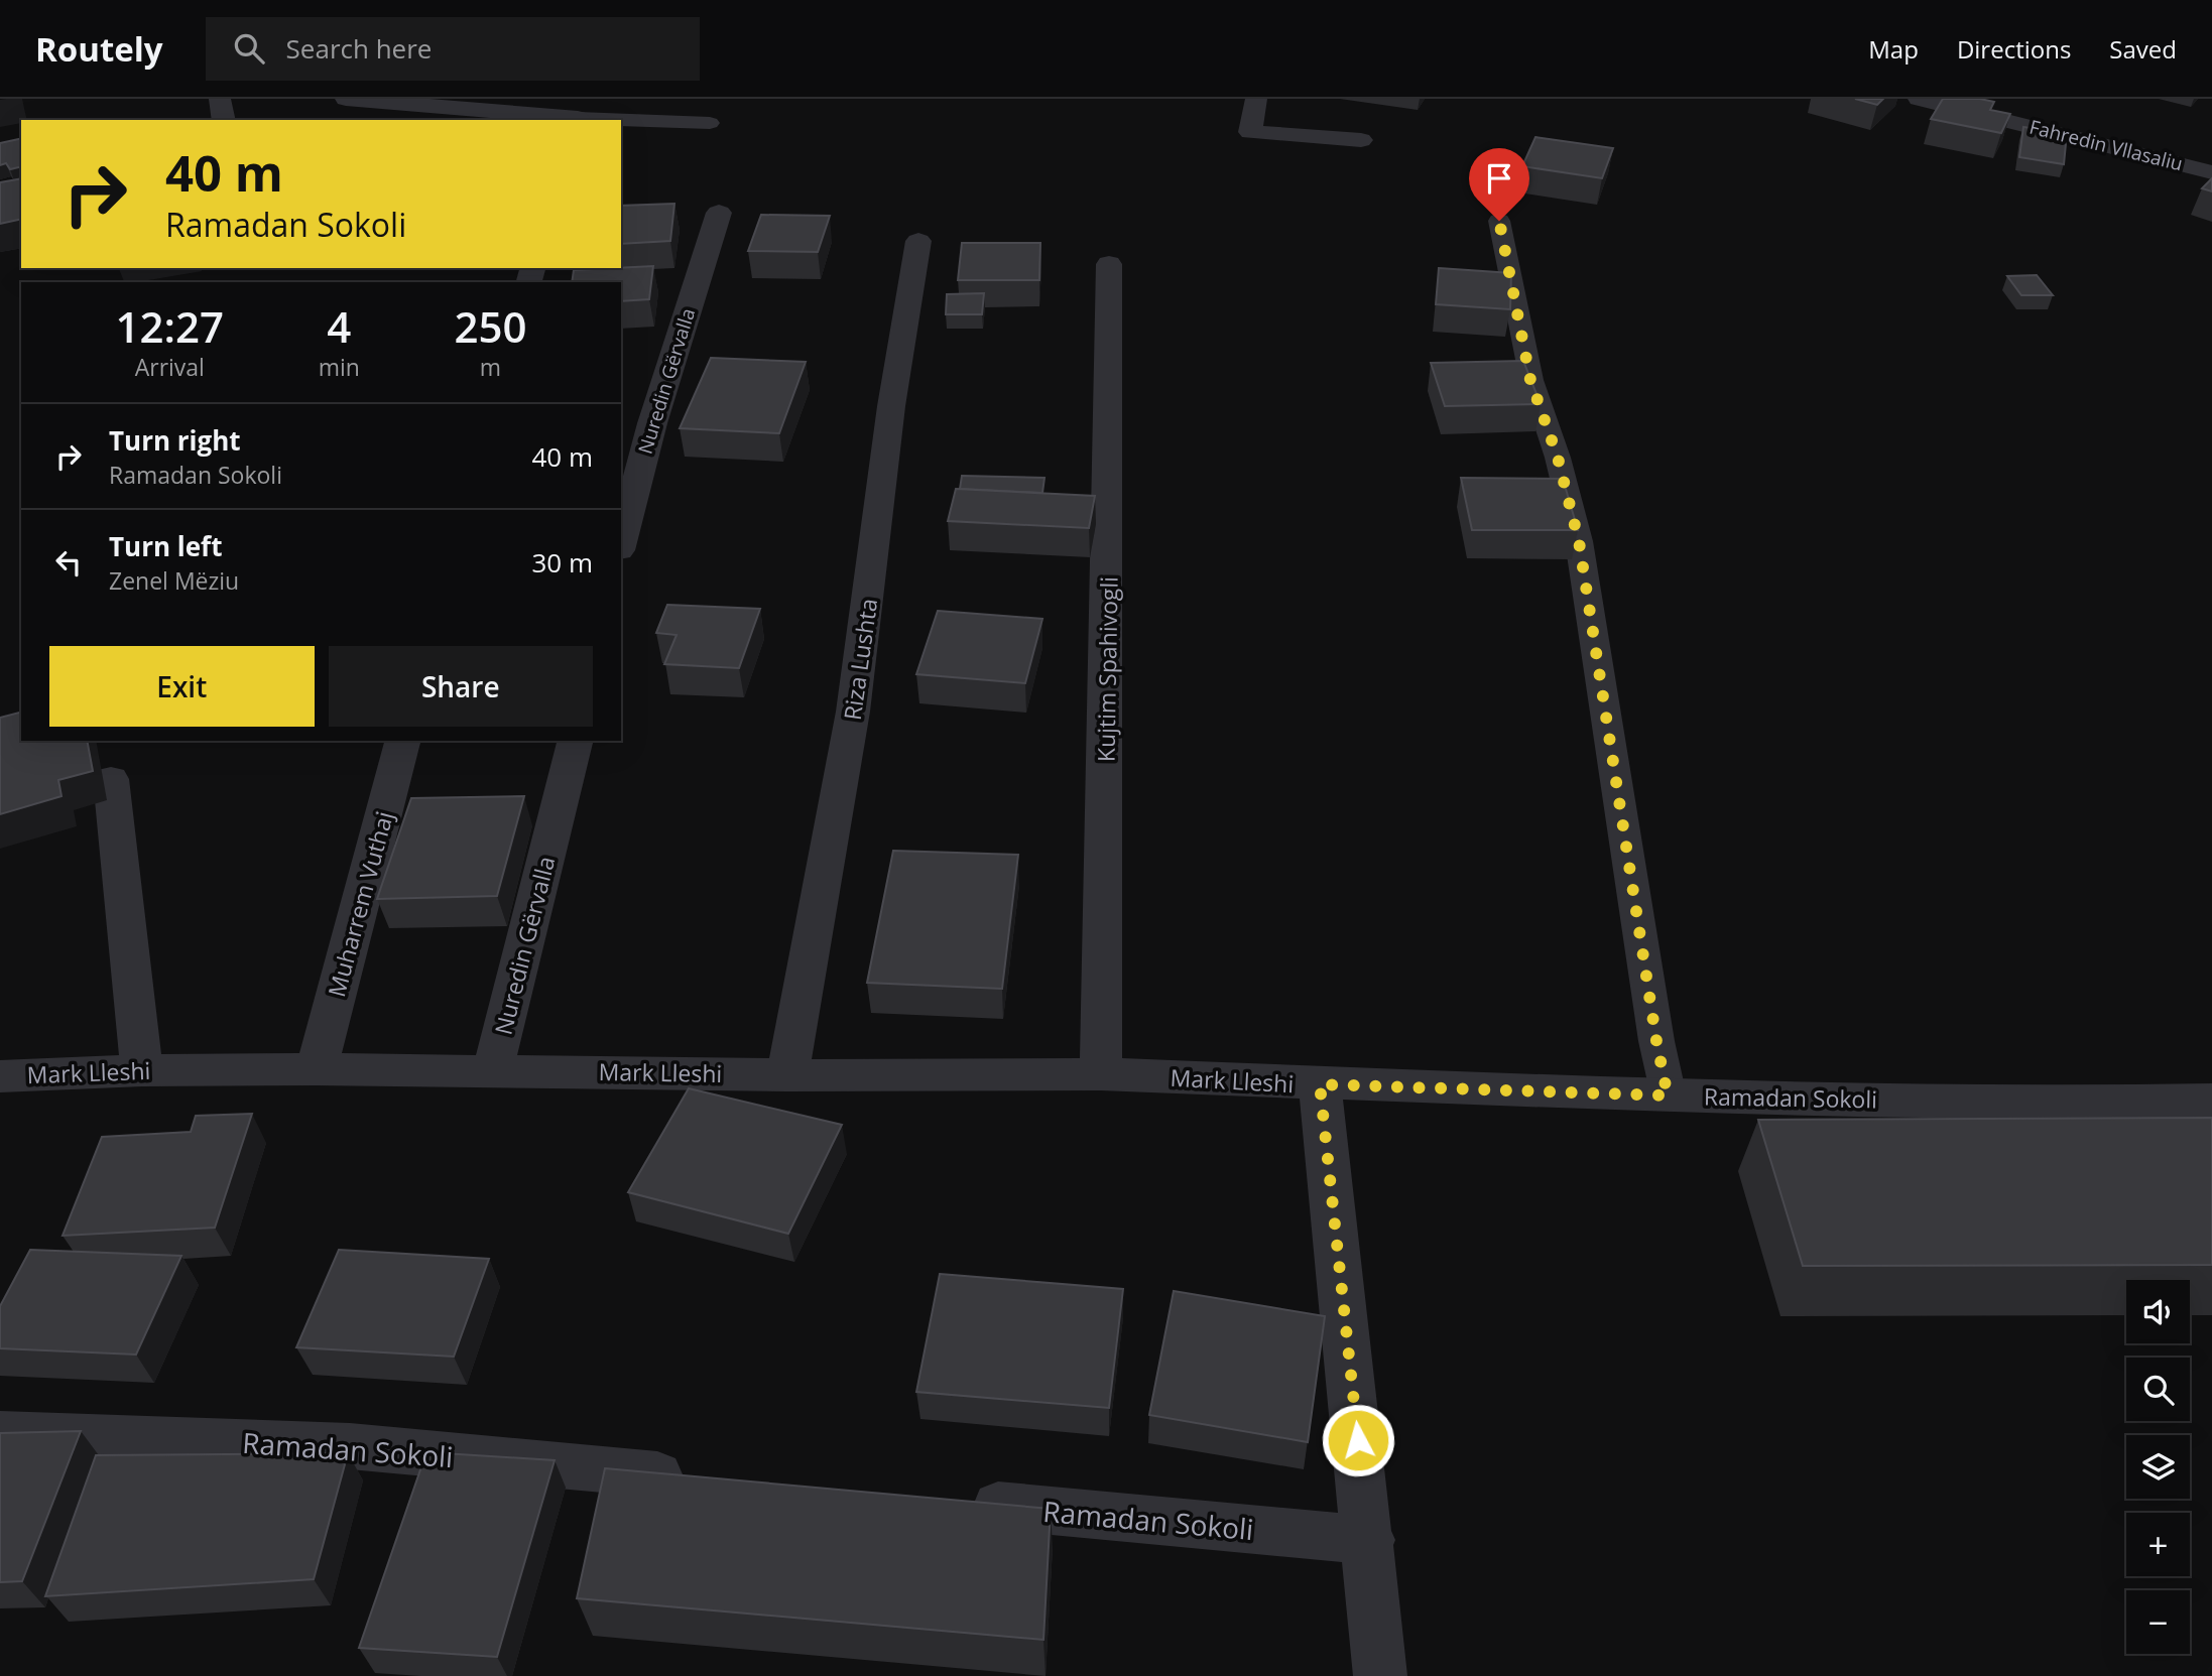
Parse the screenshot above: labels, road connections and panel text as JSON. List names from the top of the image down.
{
  "streets": {
    "street": [
      "Fahredin Vllasaliu",
      "Nuredin Gërvalla",
      "Riza Lushta",
      "Kujtim Spahivogli",
      "Muharrem Vuthaj",
      "Mark Lleshi",
      "Ramadan Sokoli"
    ]
  },
  "crossings": [
    ["Nuredin Gërvalla", "Mark Lleshi"],
    ["Riza Lushta", "Mark Lleshi"],
    ["Kujtim Spahivogli", "Mark Lleshi"],
    ["Muharrem Vuthaj", "Mark Lleshi"],
    ["Mark Lleshi", "Ramadan Sokoli"]
  ],
  "page": {
    "header": "Routely",
    "search": "Search here",
    "nav": ["Map", "Directions", "Saved"],
    "turn": ["40 m", "Ramadan Sokoli"],
    "eta": [
      "12:27",
      "Arrival",
      "4",
      "min",
      "250",
      "m"
    ],
    "list": [
      {
        "name": "Turn right",
        "note": "Ramadan Sokoli",
        "value": "40 m"
      },
      {
        "name": "Turn left",
        "note": "Zenel Mëziu",
        "value": "30 m"
      }
    ],
    "buttons": ["Exit", "Share"],
    "map_buttons": ["+", "−"]
  }
}
